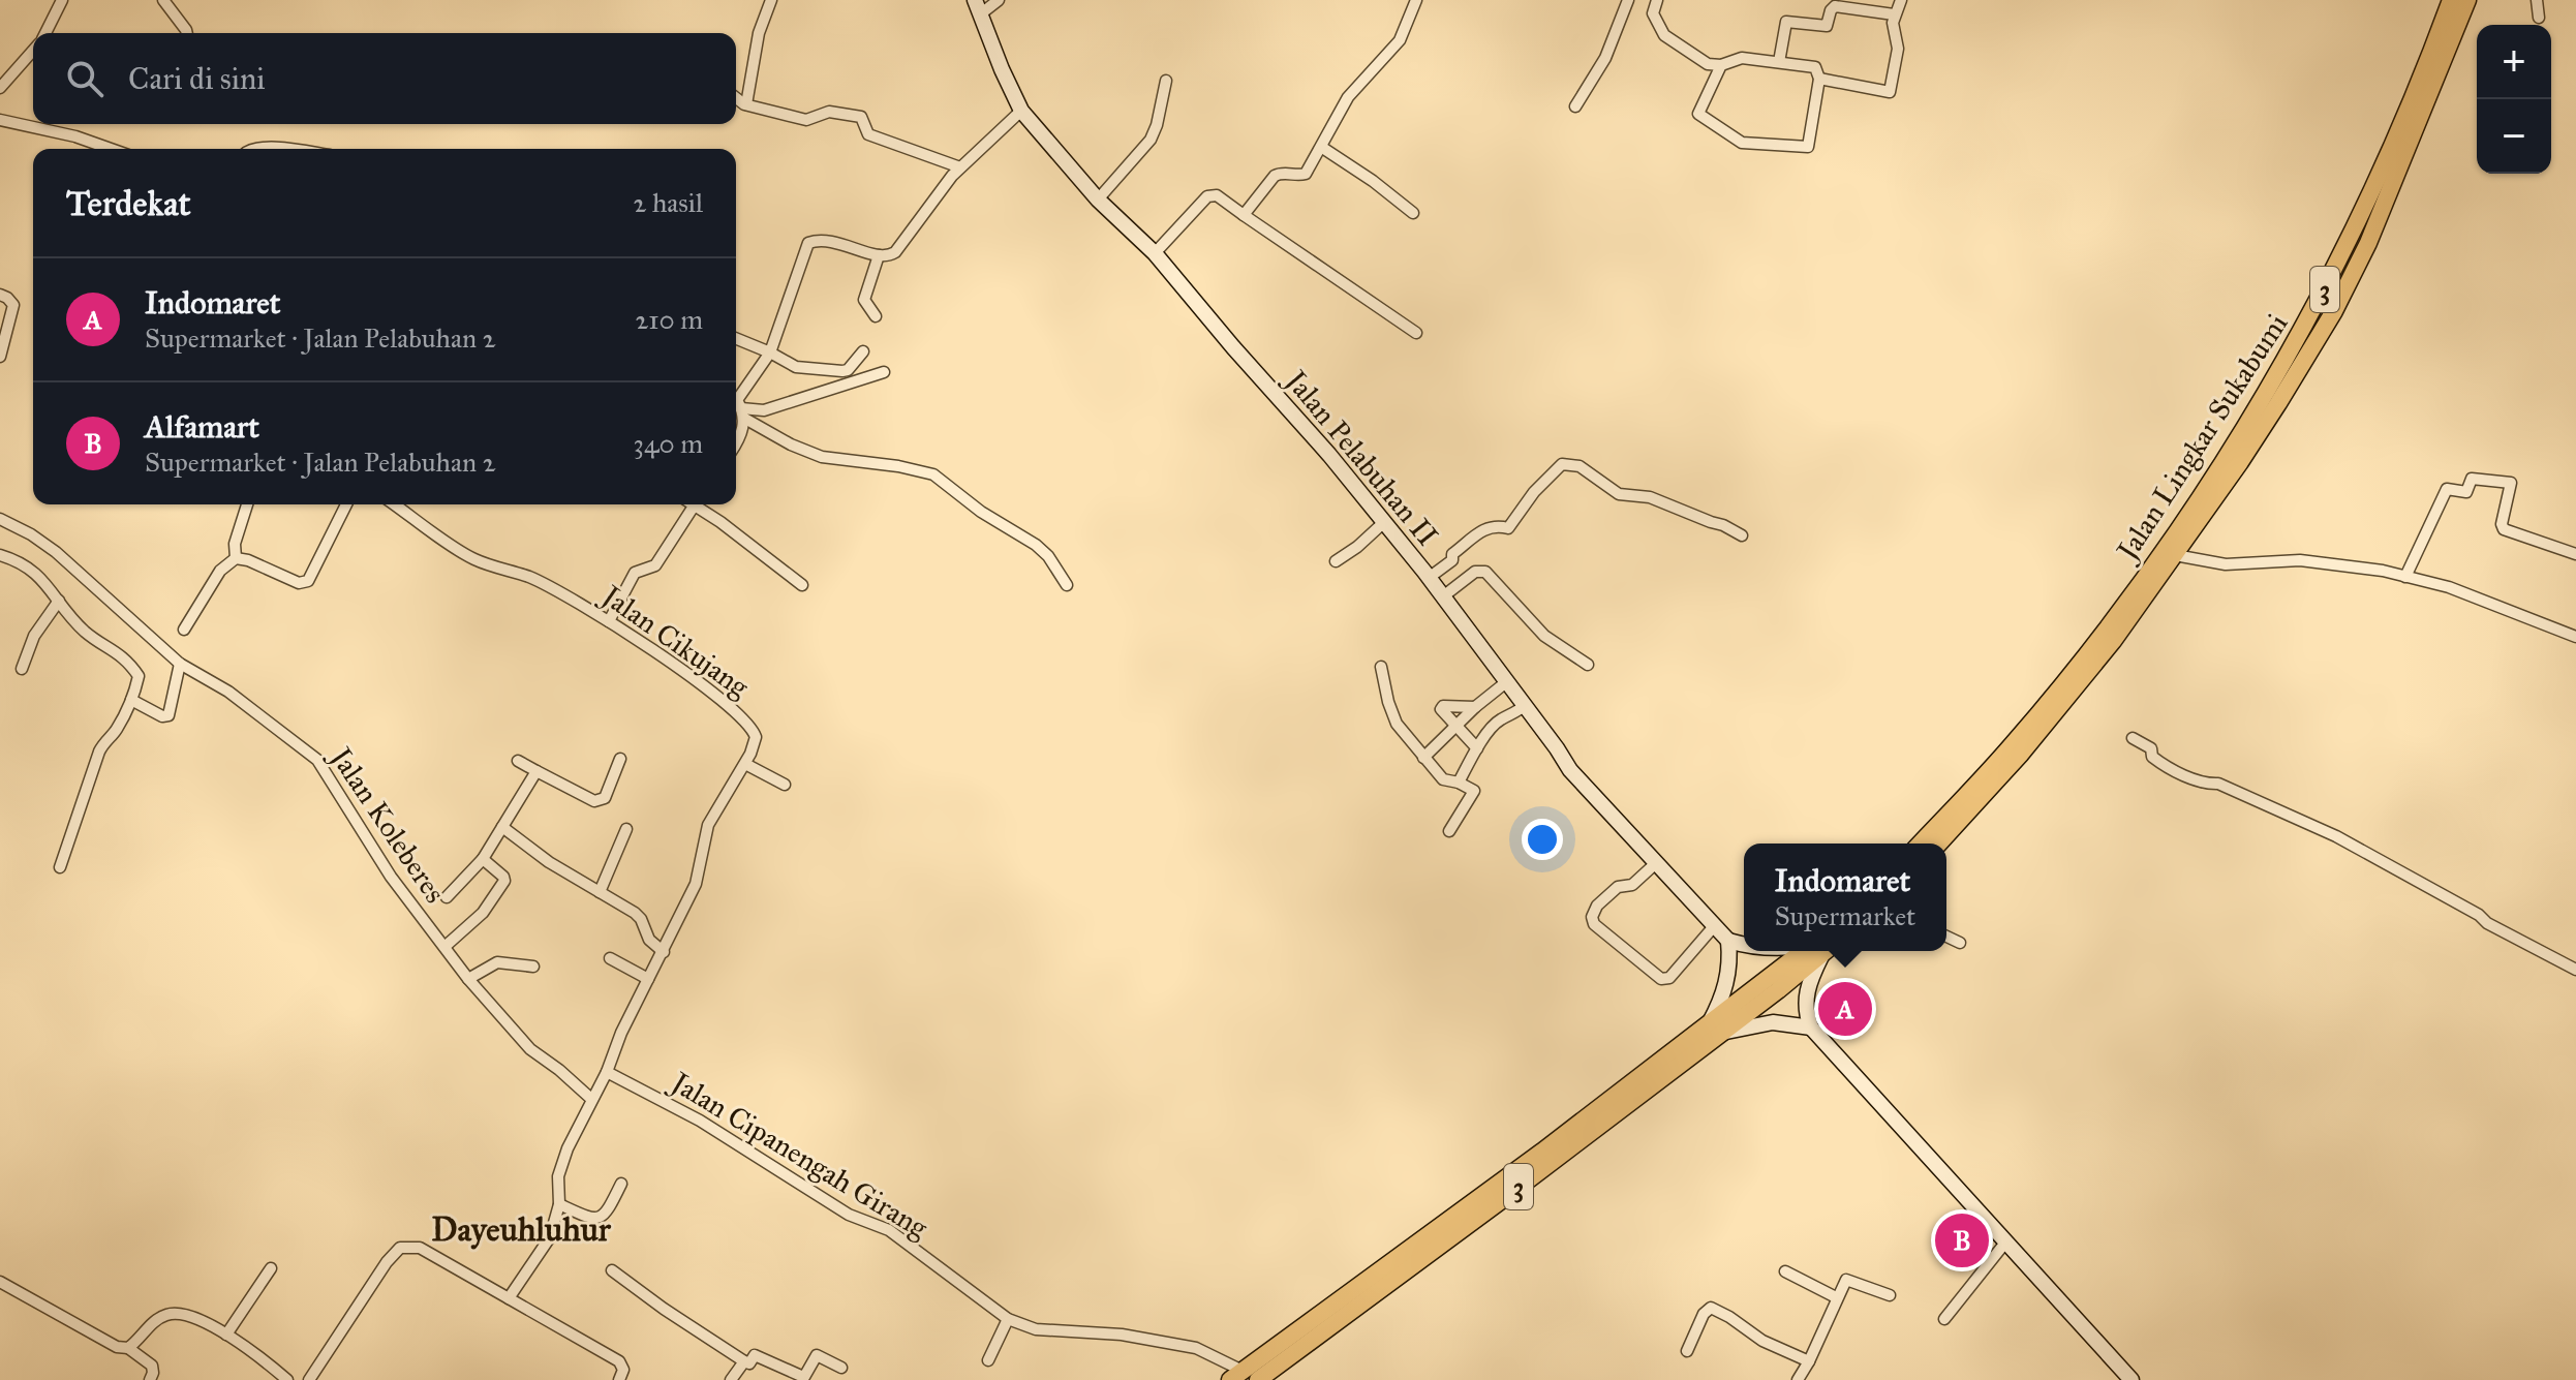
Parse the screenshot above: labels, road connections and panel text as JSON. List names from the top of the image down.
{
  "streets": {
    "main road": ["3", "Jalan Lingkar Sukabumi", "Jalan Pelabuhan II"],
    "street": ["Jalan Cikujang", "Jalan Koleberes", "Jalan Cipanengah Girang"]
  },
  "crossings": [
    ["3", "Jalan Cipanengah Girang"],
    ["Jalan Cikujang", "Jalan Koleberes"],
    ["Jalan Cikujang", "Jalan Cipanengah Girang"]
  ],
  "districts": ["Dayeuhluhur"],
  "page": {
    "map_buttons": ["+", "−"],
    "search": "Cari di sini",
    "heading": ["Terdekat", "2 hasil"],
    "list": [
      {
        "mark": "A",
        "name": "Indomaret",
        "note": "Supermarket · Jalan Pelabuhan 2",
        "value": "210 m"
      },
      {
        "mark": "B",
        "name": "Alfamart",
        "note": "Supermarket · Jalan Pelabuhan 2",
        "value": "340 m"
      }
    ],
    "popup": ["Indomaret", "Supermarket"],
    "pins": ["A", "B"]
  }
}
